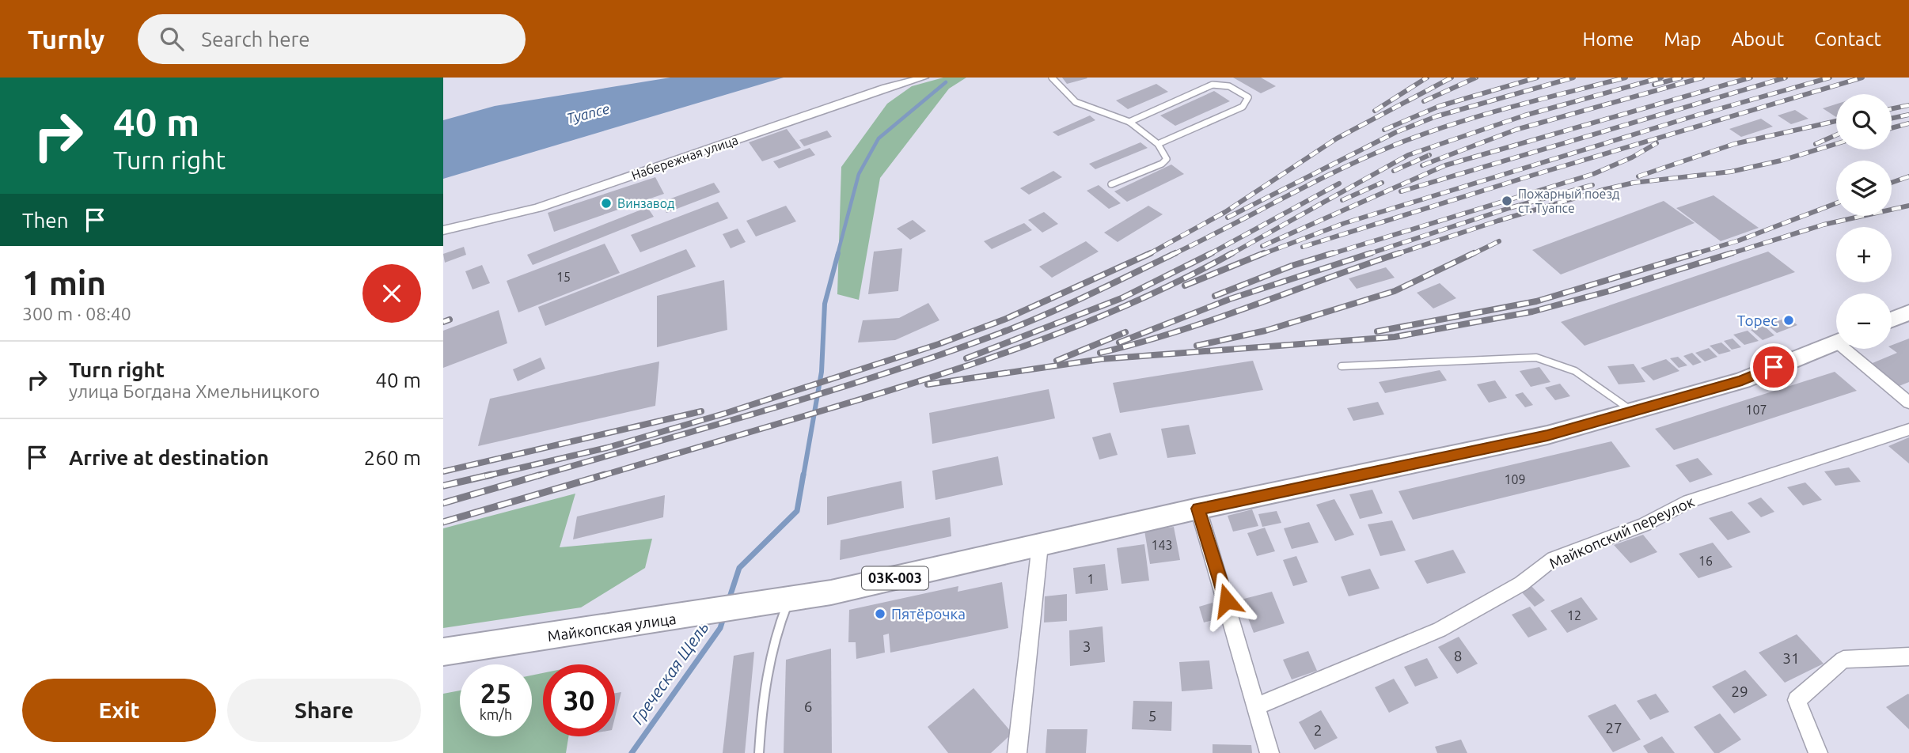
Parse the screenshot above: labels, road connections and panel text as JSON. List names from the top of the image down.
{
  "streets": {
    "main road": ["03К-003", "Майкопская улица"],
    "street": ["Набережная улица", "Майкопский переулок"]
  },
  "crossings": [
    ["03К-003", "Майкопская улица"]
  ],
  "water": ["Туапсе", "Греческая Щель"],
  "places": [
    "Пожарный поезд ст. Туапсе",
    "Винзавод",
    "Торес",
    "Пятёрочка"
  ],
  "house_numbers": [
    "15",
    "107",
    "109",
    "143",
    "16",
    "1",
    "12",
    "3",
    "8",
    "31",
    "29",
    "6",
    "5",
    "27",
    "2"
  ],
  "page": {
    "header": "Turnly",
    "search": "Search here",
    "nav": [
      "Home",
      "Map",
      "About",
      "Contact"
    ],
    "turn": ["40 m", "Turn right"],
    "map_buttons": ["+", "−"],
    "then": "Then",
    "heading": ["1 min", "300 m · 08:40"],
    "list": [
      {
        "name": "Turn right",
        "note": "улица Богдана Хмельницкого",
        "value": "40 m"
      },
      {
        "name": "Arrive at destination",
        "value": "260 m"
      }
    ],
    "speed": "25 km/h",
    "limit": "30",
    "buttons": ["Exit", "Share"]
  }
}
